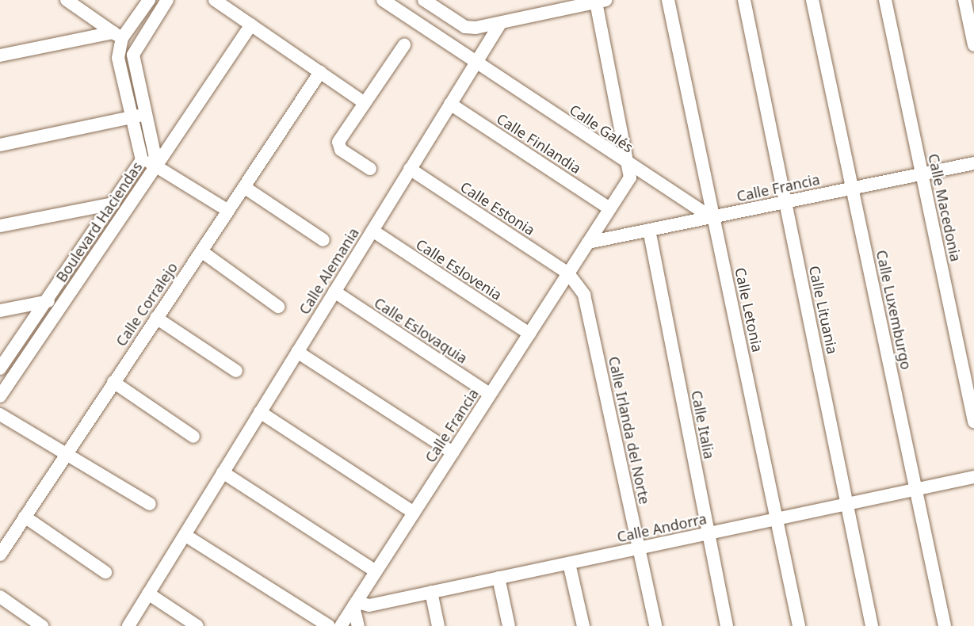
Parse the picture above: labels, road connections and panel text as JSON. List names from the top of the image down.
{
  "streets": {
    "street": [
      "Calle Galés",
      "Calle Finlandia",
      "Calle Francia",
      "Calle Macedonia",
      "Calle Estonia",
      "Boulevard Haciendas",
      "Calle Eslovenia",
      "Calle Alemania",
      "Calle Corralejo",
      "Calle Letonia",
      "Calle Lituania",
      "Calle Luxemburgo",
      "Calle Eslovaquia",
      "Calle Italia",
      "Calle Irlanda del Norte",
      "Calle Andorra"
    ]
  },
  "crossings": [
    ["Calle Galés", "Calle Francia"],
    ["Calle Galés", "Calle Alemania"],
    ["Calle Galés", "Calle Letonia"],
    ["Calle Finlandia", "Calle Francia"],
    ["Calle Finlandia", "Calle Alemania"],
    ["Calle Francia", "Calle Macedonia"],
    ["Calle Francia", "Calle Estonia"],
    ["Calle Francia", "Calle Eslovenia"],
    ["Calle Francia", "Calle Letonia"],
    ["Calle Francia", "Calle Lituania"],
    ["Calle Francia", "Calle Luxemburgo"],
    ["Calle Francia", "Calle Eslovaquia"],
    ["Calle Francia", "Calle Italia"],
    ["Calle Francia", "Calle Irlanda del Norte"],
    ["Calle Francia", "Calle Andorra"],
    ["Calle Estonia", "Calle Alemania"],
    ["Calle Estonia", "Calle Irlanda del Norte"],
    ["Calle Eslovenia", "Calle Alemania"],
    ["Calle Alemania", "Calle Eslovaquia"],
    ["Calle Letonia", "Calle Andorra"],
    ["Calle Lituania", "Calle Andorra"],
    ["Calle Luxemburgo", "Calle Andorra"],
    ["Calle Italia", "Calle Andorra"],
    ["Calle Irlanda del Norte", "Calle Andorra"]
  ]
}
